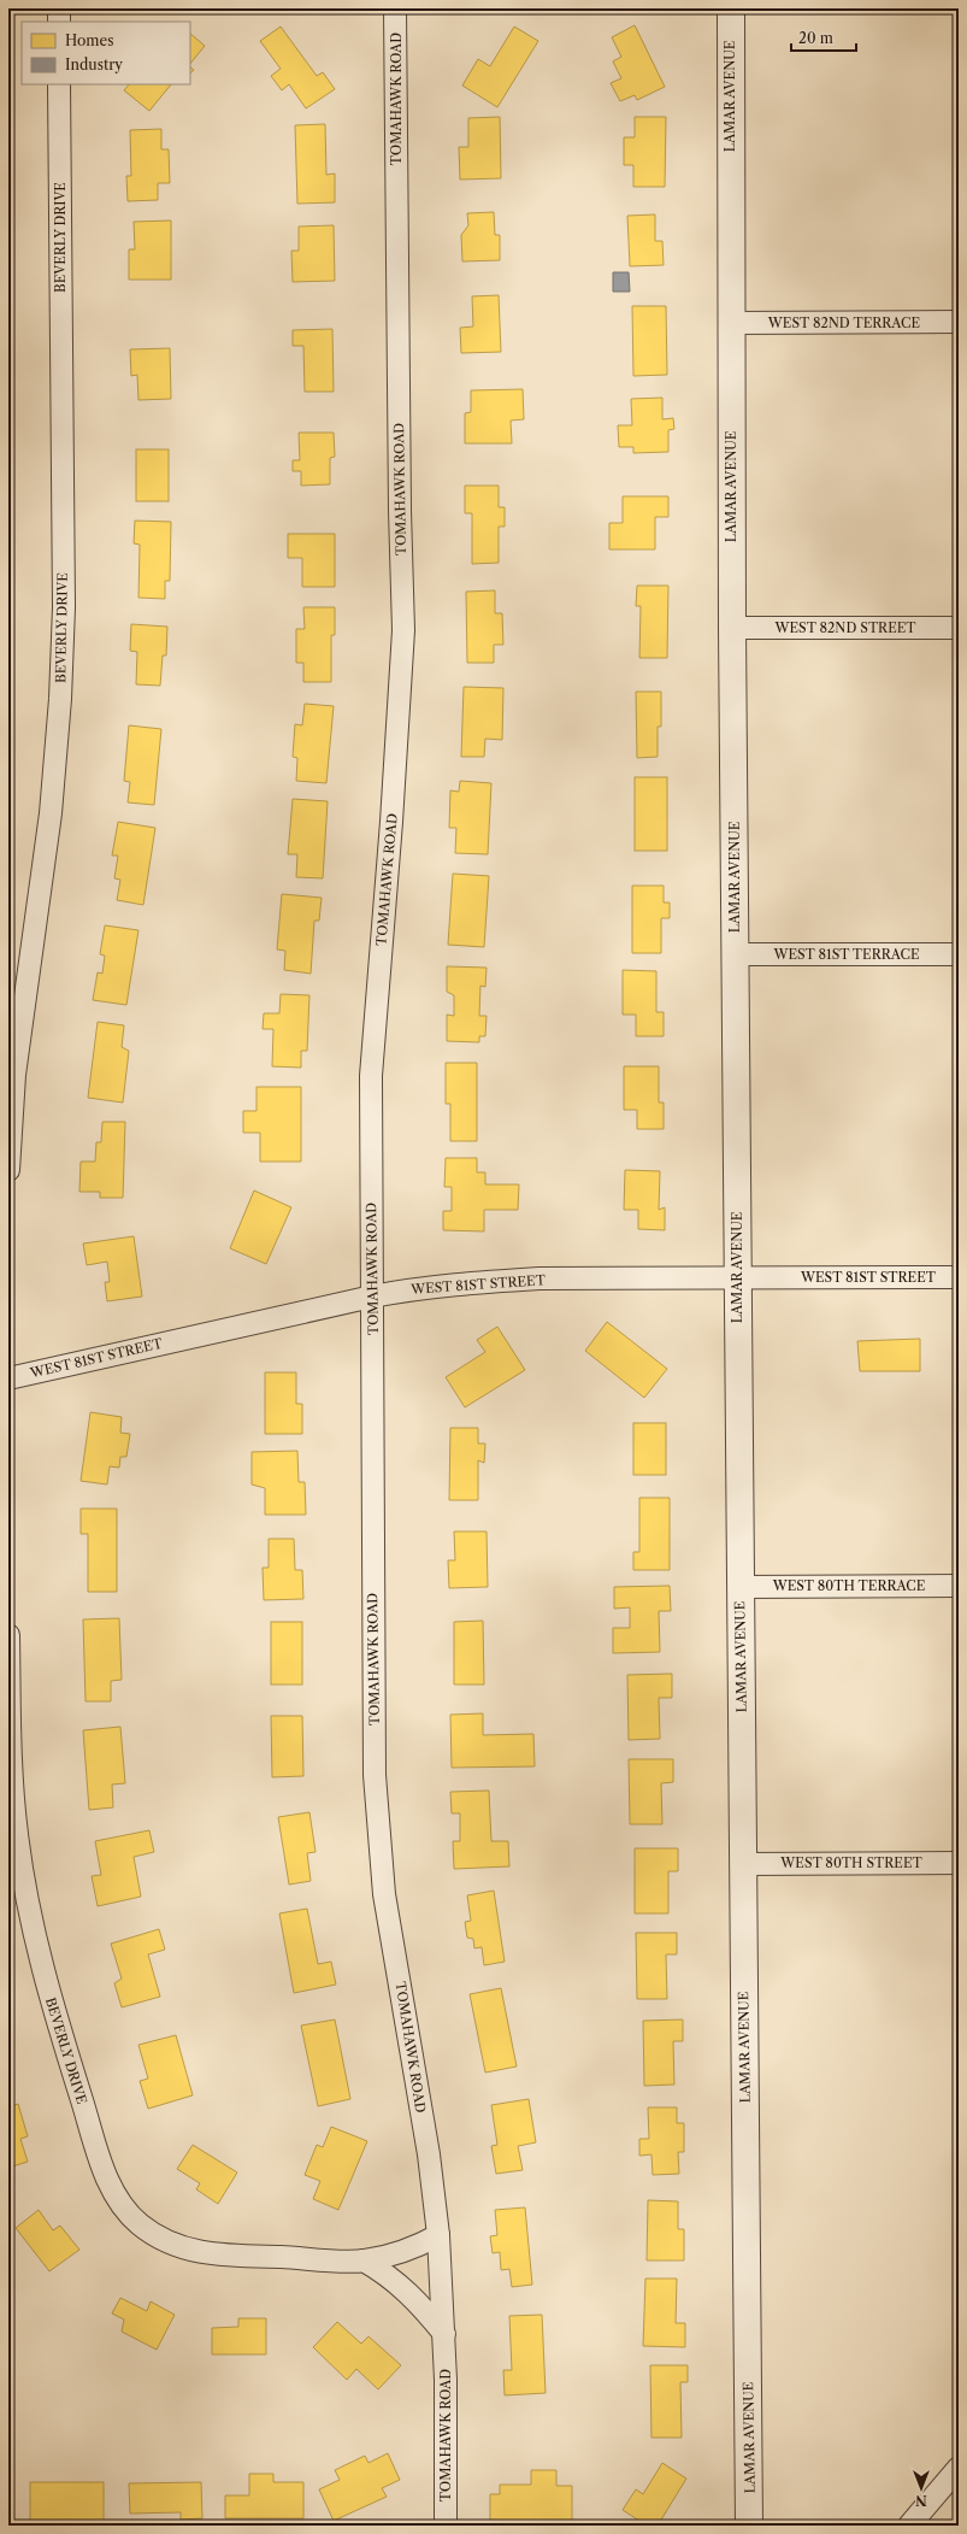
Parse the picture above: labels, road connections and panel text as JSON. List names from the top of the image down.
{
  "streets": {
    "street": [
      "LAMAR AVENUE",
      "TOMAHAWK ROAD",
      "BEVERLY DRIVE",
      "WEST 82ND TERRACE",
      "WEST 82ND STREET",
      "WEST 81ST TERRACE",
      "WEST 81ST STREET",
      "WEST 80TH TERRACE",
      "WEST 80TH STREET"
    ]
  },
  "crossings": [
    ["LAMAR AVENUE", "WEST 82ND TERRACE"],
    ["LAMAR AVENUE", "WEST 82ND STREET"],
    ["LAMAR AVENUE", "WEST 81ST TERRACE"],
    ["LAMAR AVENUE", "WEST 81ST STREET"],
    ["LAMAR AVENUE", "WEST 80TH TERRACE"],
    ["LAMAR AVENUE", "WEST 80TH STREET"],
    ["TOMAHAWK ROAD", "BEVERLY DRIVE"],
    ["TOMAHAWK ROAD", "WEST 81ST STREET"]
  ],
  "legend": ["Homes", "Industry"],
  "scale_bar": "20 m",
  "north": "bottom"
}
